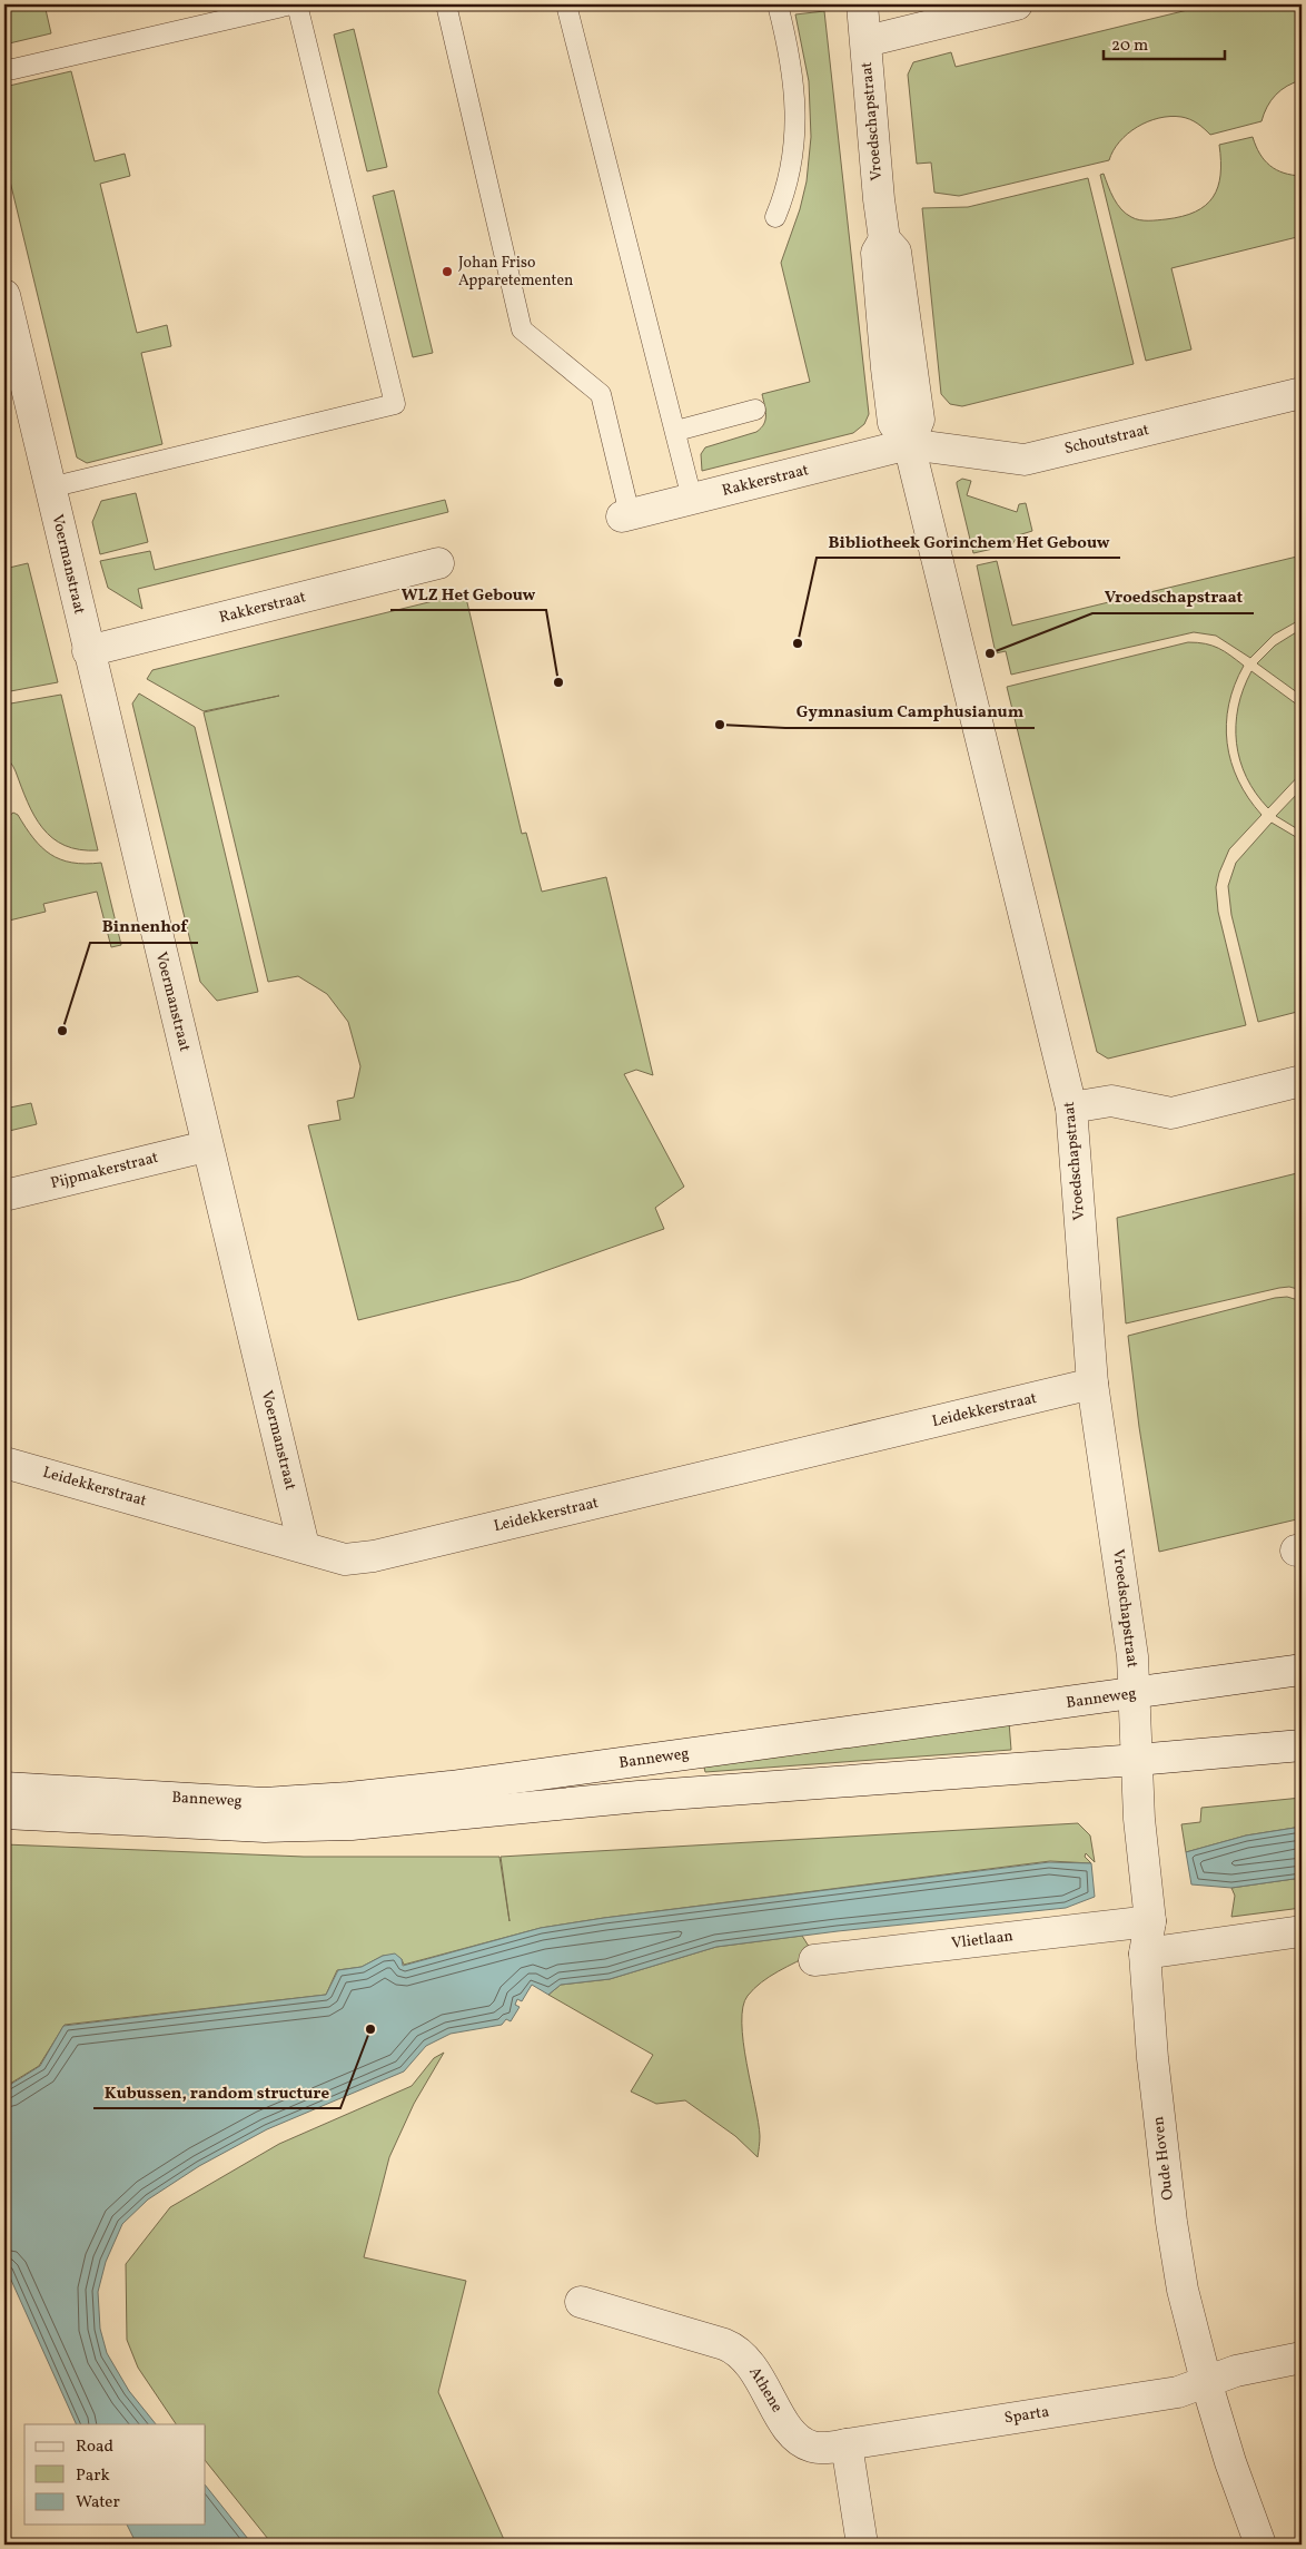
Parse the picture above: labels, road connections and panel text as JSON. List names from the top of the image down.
{
  "streets": {
    "street": [
      "Vroedschapstraat",
      "Schoutstraat",
      "Rakkerstraat",
      "Voermanstraat",
      "Pijpmakerstraat",
      "Leidekkerstraat",
      "Banneweg",
      "Vlietlaan",
      "Oude Hoven",
      "Athene",
      "Sparta"
    ]
  },
  "crossings": [
    ["Vroedschapstraat", "Schoutstraat"],
    ["Vroedschapstraat", "Rakkerstraat"],
    ["Vroedschapstraat", "Leidekkerstraat"],
    ["Vroedschapstraat", "Banneweg"],
    ["Vroedschapstraat", "Oude Hoven"],
    ["Schoutstraat", "Rakkerstraat"],
    ["Rakkerstraat", "Voermanstraat"],
    ["Voermanstraat", "Pijpmakerstraat"],
    ["Voermanstraat", "Leidekkerstraat"],
    ["Banneweg", "Oude Hoven"],
    ["Vlietlaan", "Oude Hoven"],
    ["Oude Hoven", "Sparta"],
    ["Athene", "Sparta"]
  ],
  "places": [
    "Johan Friso Apparetementen",
    "Bibliotheek Gorinchem Het Gebouw",
    "Vroedschapstraat",
    "WLZ Het Gebouw",
    "Gymnasium Camphusianum",
    "Binnenhof",
    "Kubussen, random structure"
  ],
  "legend": ["Road", "Park", "Water"],
  "scale_bar": "20 m"
}
